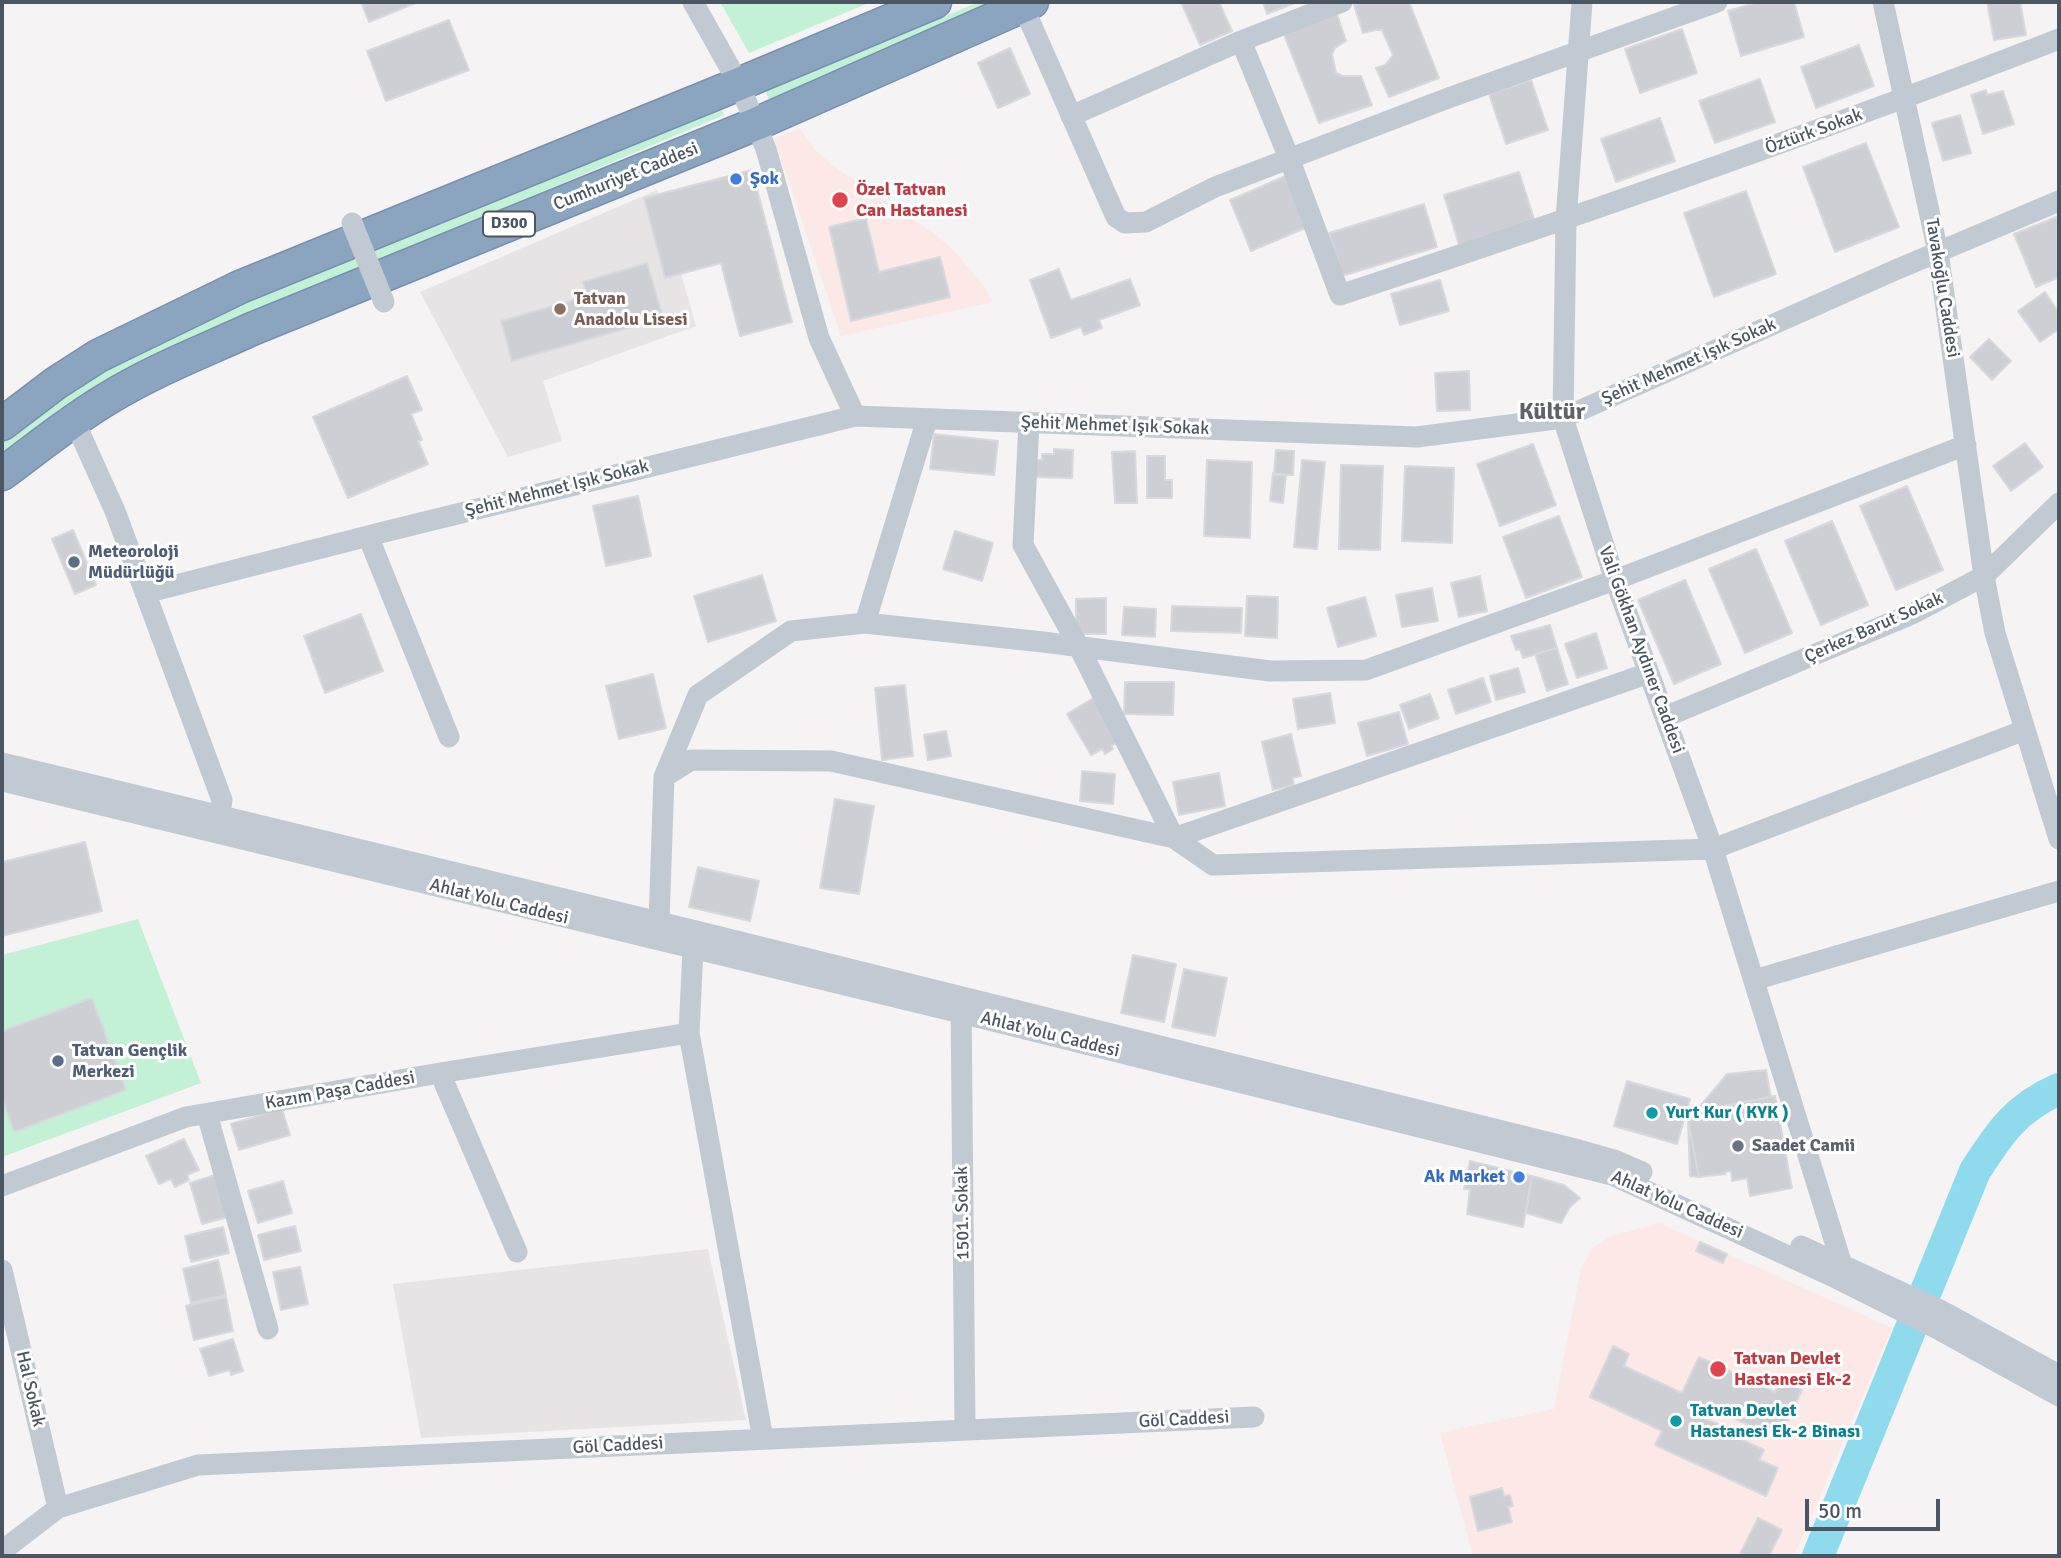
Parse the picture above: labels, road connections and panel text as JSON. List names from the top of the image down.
{
  "streets": {
    "highway": ["Cumhuriyet Caddesi", "D300"],
    "street": [
      "Öztürk Sokak",
      "Tavakoğlu Caddesi",
      "Şehit Mehmet Işık Sokak",
      "Çerkez Barut Sokak",
      "Vali Gökhan Aydıner Caddesi",
      "Ahlat Yolu Caddesi",
      "Kazım Paşa Caddesi",
      "1501. Sokak",
      "Hal Sokak",
      "Göl Caddesi"
    ]
  },
  "crossings": [
    ["Öztürk Sokak", "Tavakoğlu Caddesi"],
    ["Öztürk Sokak", "Vali Gökhan Aydıner Caddesi"],
    ["Tavakoğlu Caddesi", "Şehit Mehmet Işık Sokak"],
    ["Tavakoğlu Caddesi", "Çerkez Barut Sokak"],
    ["Şehit Mehmet Işık Sokak", "Vali Gökhan Aydıner Caddesi"],
    ["Çerkez Barut Sokak", "Vali Gökhan Aydıner Caddesi"],
    ["Vali Gökhan Aydıner Caddesi", "Ahlat Yolu Caddesi"],
    ["Ahlat Yolu Caddesi", "1501. Sokak"],
    ["1501. Sokak", "Göl Caddesi"],
    ["Hal Sokak", "Göl Caddesi"]
  ],
  "districts": ["Kültür"],
  "places": [
    "Şok",
    "Özel Tatvan Can Hastanesi",
    "Tatvan Anadolu Lisesi",
    "Meteoroloji Müdürlüğü",
    "Tatvan Gençlik Merkezi",
    "Yurt Kur ( KYK )",
    "Saadet Camii",
    "Ak Market",
    "Tatvan Devlet Hastanesi Ek-2",
    "Tatvan Devlet Hastanesi Ek-2 Binası"
  ],
  "scale_bar": "50 m"
}
